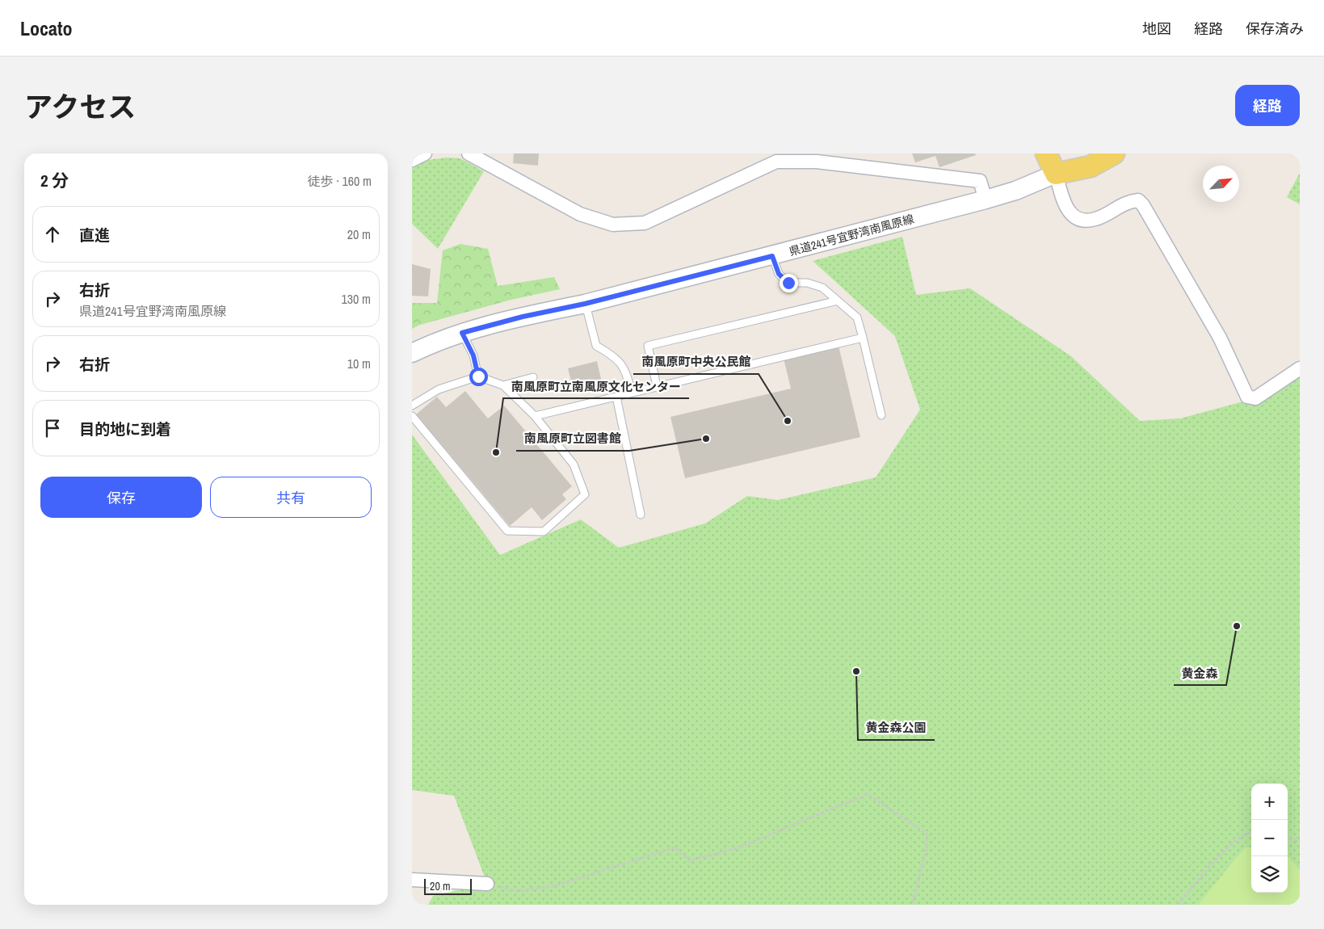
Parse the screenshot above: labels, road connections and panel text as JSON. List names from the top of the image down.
{
  "streets": {
    "main road": ["県道241号宜野湾南風原線"]
  },
  "places": [
    "南風原町中央公民館",
    "南風原町立図書館",
    "南風原町立南風原文化センター",
    "黄金森",
    "黄金森公園"
  ],
  "scale_bar": "20 m",
  "north": "top right",
  "page": {
    "header": "Locato",
    "nav": ["地図", "経路", "保存済み"],
    "title": "アクセス",
    "buttons": [
      "経路",
      ["保存", "共有"]
    ],
    "heading": ["2 分", "徒歩 · 160 m"],
    "list": [
      ["直進", "20 m"],
      ["右折", "県道241号宜野湾南風原線", "130 m"],
      ["右折", "10 m"],
      "目的地に到着"
    ],
    "map_buttons": ["+", "−"],
    "scale": "20 m"
  }
}
